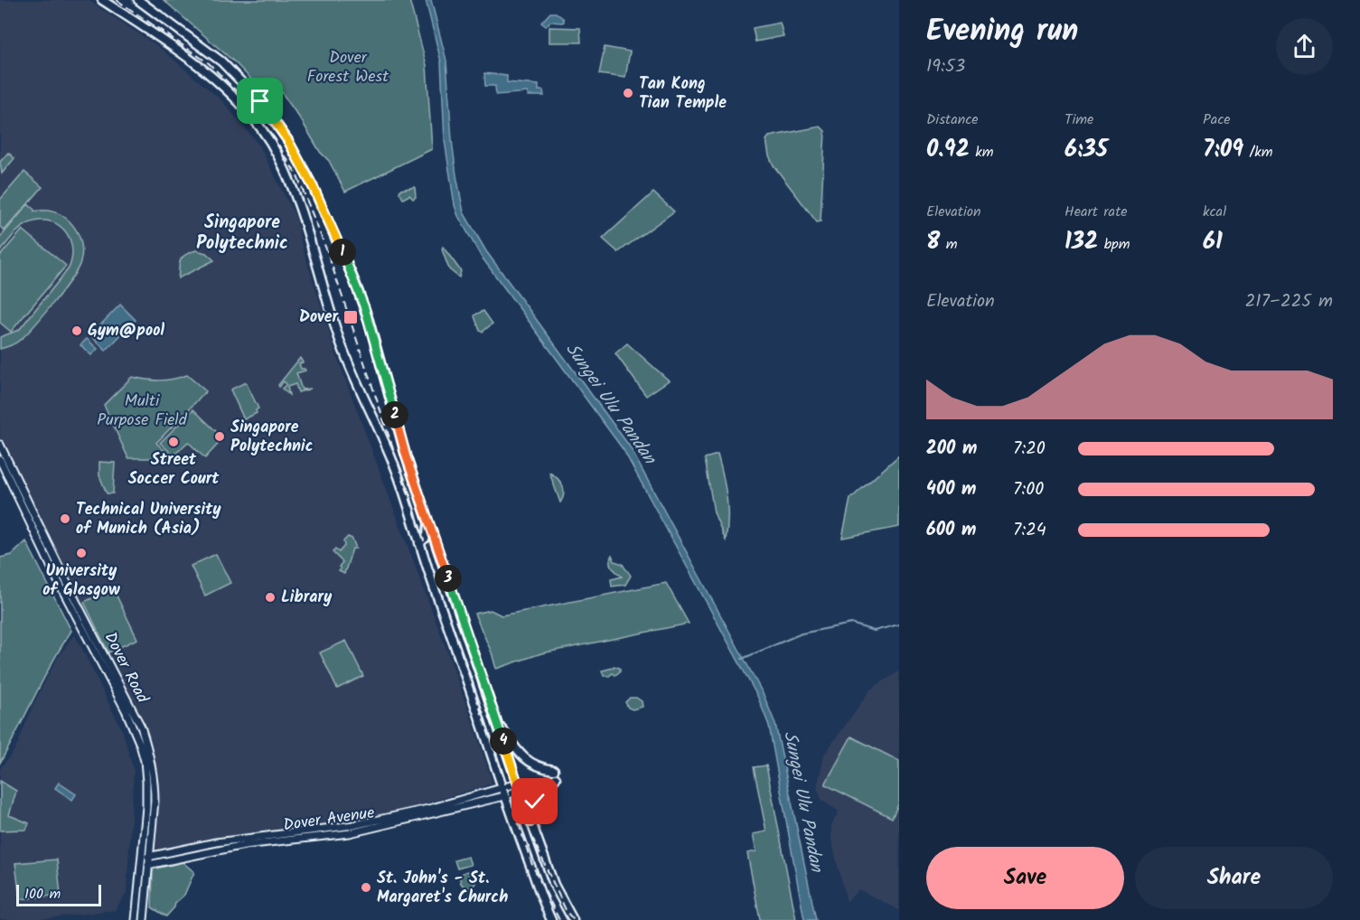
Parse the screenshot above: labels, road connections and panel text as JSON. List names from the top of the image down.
{
  "streets": {
    "street": ["Dover Road", "Dover Avenue"]
  },
  "crossings": [
    ["Dover Road", "Dover Avenue"]
  ],
  "districts": ["Singapore Polytechnic"],
  "water": ["Sungei Ulu Pandan"],
  "parks": ["Dover Forest West", "Multi Purpose Field"],
  "places": {
    "other": [
      "Tan Kong Tian Temple",
      "Gym@pool",
      "Singapore Polytechnic",
      "Street Soccer Court",
      "Technical University of Munich (Asia)",
      "University of Glasgow",
      "Library",
      "St. John's - St. Margaret's Church"
    ],
    "transit": ["Dover"]
  },
  "scale_bar": "100 m",
  "page": {
    "heading": ["Evening run", "19:53"],
    "stats": [
      ["Distance", "0.92 km"],
      ["Time", "6:35"],
      ["Pace", "7:09 /km"],
      ["Elevation", "8 m"],
      ["Heart rate", "132 bpm"],
      ["kcal", "61"]
    ],
    "pins": [
      "1",
      "2",
      "3",
      "4"
    ],
    "chart": ["Elevation", "217–225 m"],
    "list": [
      {
        "name": "200 m",
        "note": "7:20"
      },
      {
        "name": "400 m",
        "note": "7:00"
      },
      {
        "name": "600 m",
        "note": "7:24"
      }
    ],
    "buttons": ["Save", "Share"],
    "scale": "100 m"
  }
}
